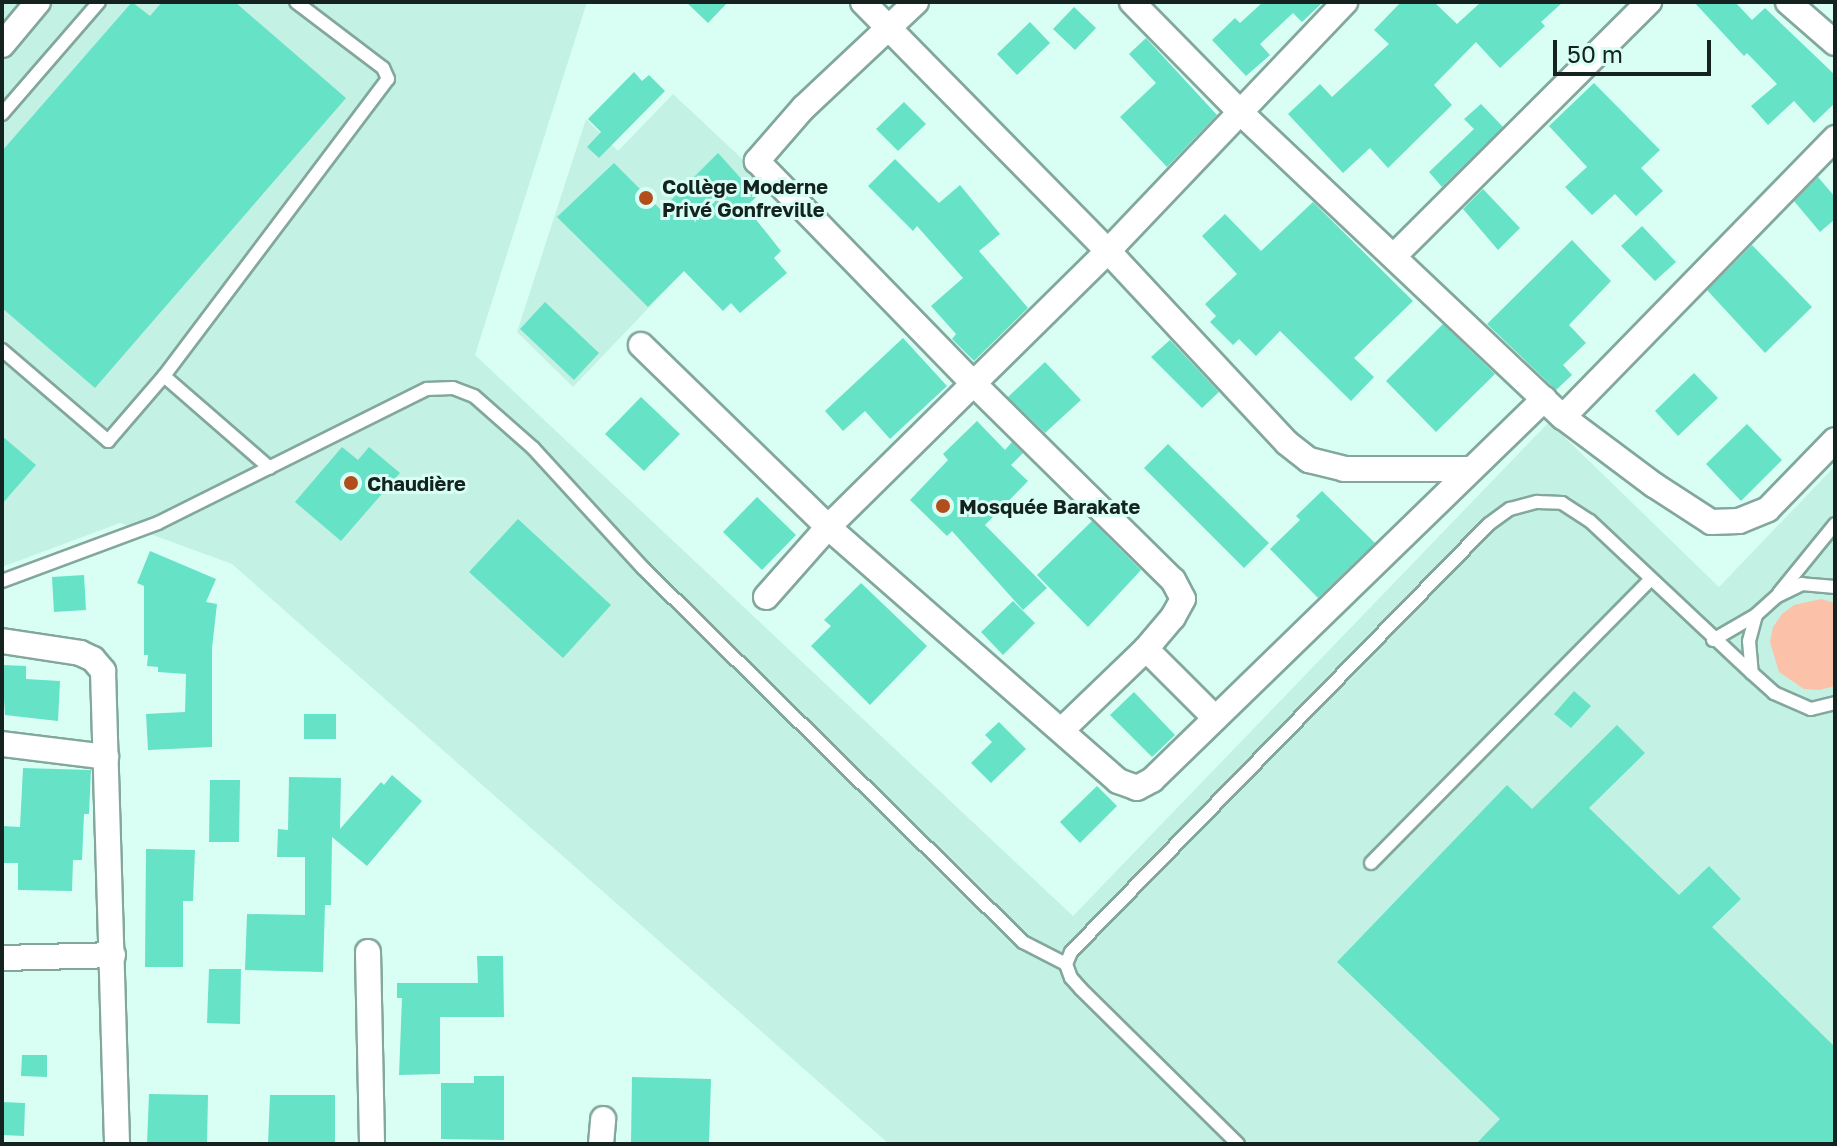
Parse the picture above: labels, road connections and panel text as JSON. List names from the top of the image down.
{
  "places": ["Collège Moderne Privé Gonfreville", "Chaudière", "Mosquée Barakate"],
  "scale_bar": "50 m"
}
